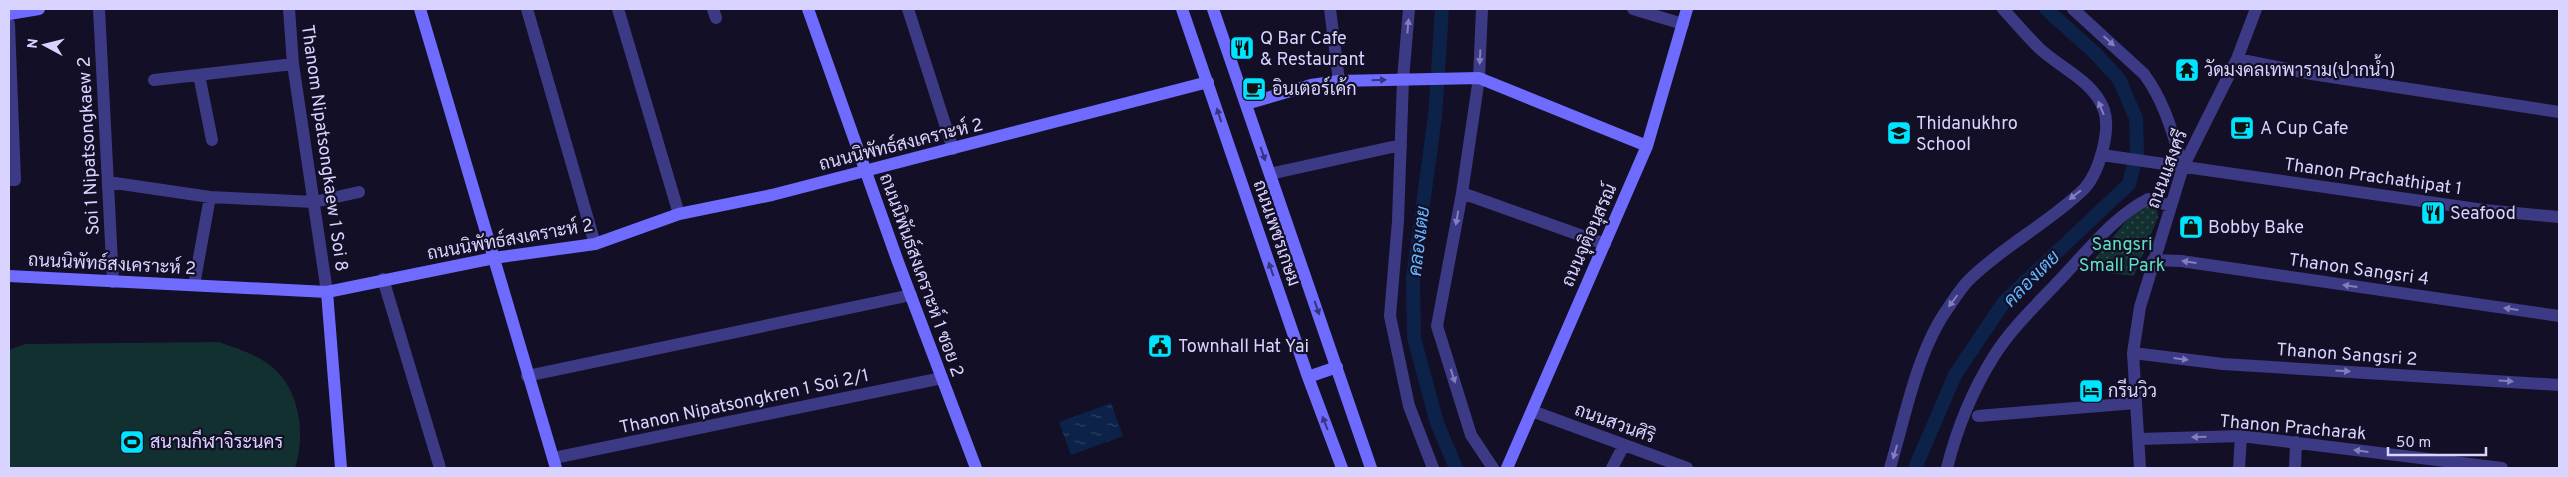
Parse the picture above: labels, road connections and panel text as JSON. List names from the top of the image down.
{
  "streets": {
    "street": [
      "ถนนนิพัทธ์สงเคราะห์ 2",
      "Soi 1 Nipatsongkaew 2",
      "Thanom Nipatsongkaew 1 Soi 8",
      "ถนนเเสงศรี",
      "Thanon Prachathipat 1",
      "ถนนเพชรเกษม",
      "ถนนจุติอนุสรณ์",
      "Thanon Sangsri 4",
      "ถนนนิพันธ์สงเคราะห์ 1 ซอย 2",
      "Thanon Sangsri 2",
      "Thanon Nipatsongkren 1 Soi 2/1",
      "ถนนสวนศิริ",
      "Thanon Pracharak"
    ]
  },
  "crossings": [
    ["ถนนนิพัทธ์สงเคราะห์ 2", "Soi 1 Nipatsongkaew 2"],
    ["ถนนนิพัทธ์สงเคราะห์ 2", "Thanom Nipatsongkaew 1 Soi 8"],
    ["ถนนนิพัทธ์สงเคราะห์ 2", "ถนนเพชรเกษม"],
    ["ถนนนิพัทธ์สงเคราะห์ 2", "ถนนนิพันธ์สงเคราะห์ 1 ซอย 2"],
    ["ถนนเเสงศรี", "Thanon Prachathipat 1"],
    ["ถนนเเสงศรี", "Thanon Sangsri 4"],
    ["ถนนเเสงศรี", "Thanon Sangsri 2"],
    ["ถนนเเสงศรี", "Thanon Pracharak"],
    ["ถนนจุติอนุสรณ์", "ถนนสวนศิริ"],
    ["ถนนนิพันธ์สงเคราะห์ 1 ซอย 2", "Thanon Nipatsongkren 1 Soi 2/1"]
  ],
  "one_way": ["Thanon Sangsri 4", "Thanon Sangsri 2", "Thanon Pracharak"],
  "water": ["คลองเตย"],
  "parks": ["Sangsri Small Park"],
  "places": {
    "restaurant": ["Q Bar Cafe & Restaurant", "Seafood"],
    "temple": ["วัดมงคลเทพาราม(ปากน้ำ)"],
    "cafe": ["อินเตอร์เค้ก", "A Cup Cafe"],
    "school or university": ["Thidanukhro School"],
    "shop": ["Bobby Bake"],
    "public building": ["Townhall Hat Yai"],
    "hotel": ["กรีนวิว"],
    "sports": ["สนามกีฬาจิระนคร"]
  },
  "scale_bar": "50 m",
  "north": "left"
}
